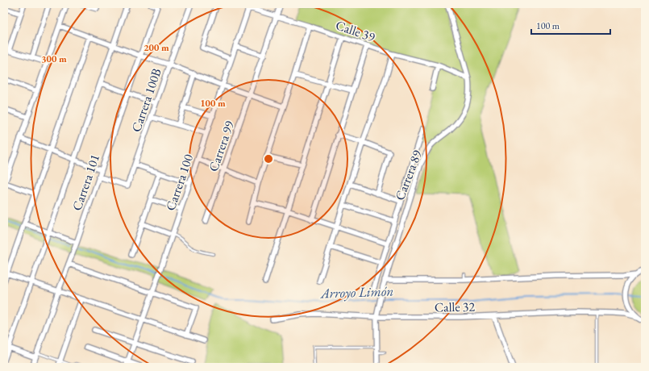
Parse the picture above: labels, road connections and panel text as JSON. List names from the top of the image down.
{
  "streets": {
    "street": [
      "Calle 39",
      "Carrera 100B",
      "Carrera 99",
      "Carrera 89",
      "Carrera 101",
      "Carrera 100",
      "Calle 32"
    ]
  },
  "crossings": [
    ["Calle 39", "Carrera 99"],
    ["Calle 39", "Carrera 89"],
    ["Calle 39", "Carrera 100"],
    ["Carrera 100B", "Carrera 101"],
    ["Carrera 89", "Calle 32"]
  ],
  "water": ["Arroyo Limón"],
  "scale_bar": "100 m",
  "rings": ["200 m", "300 m", "100 m"]
}
